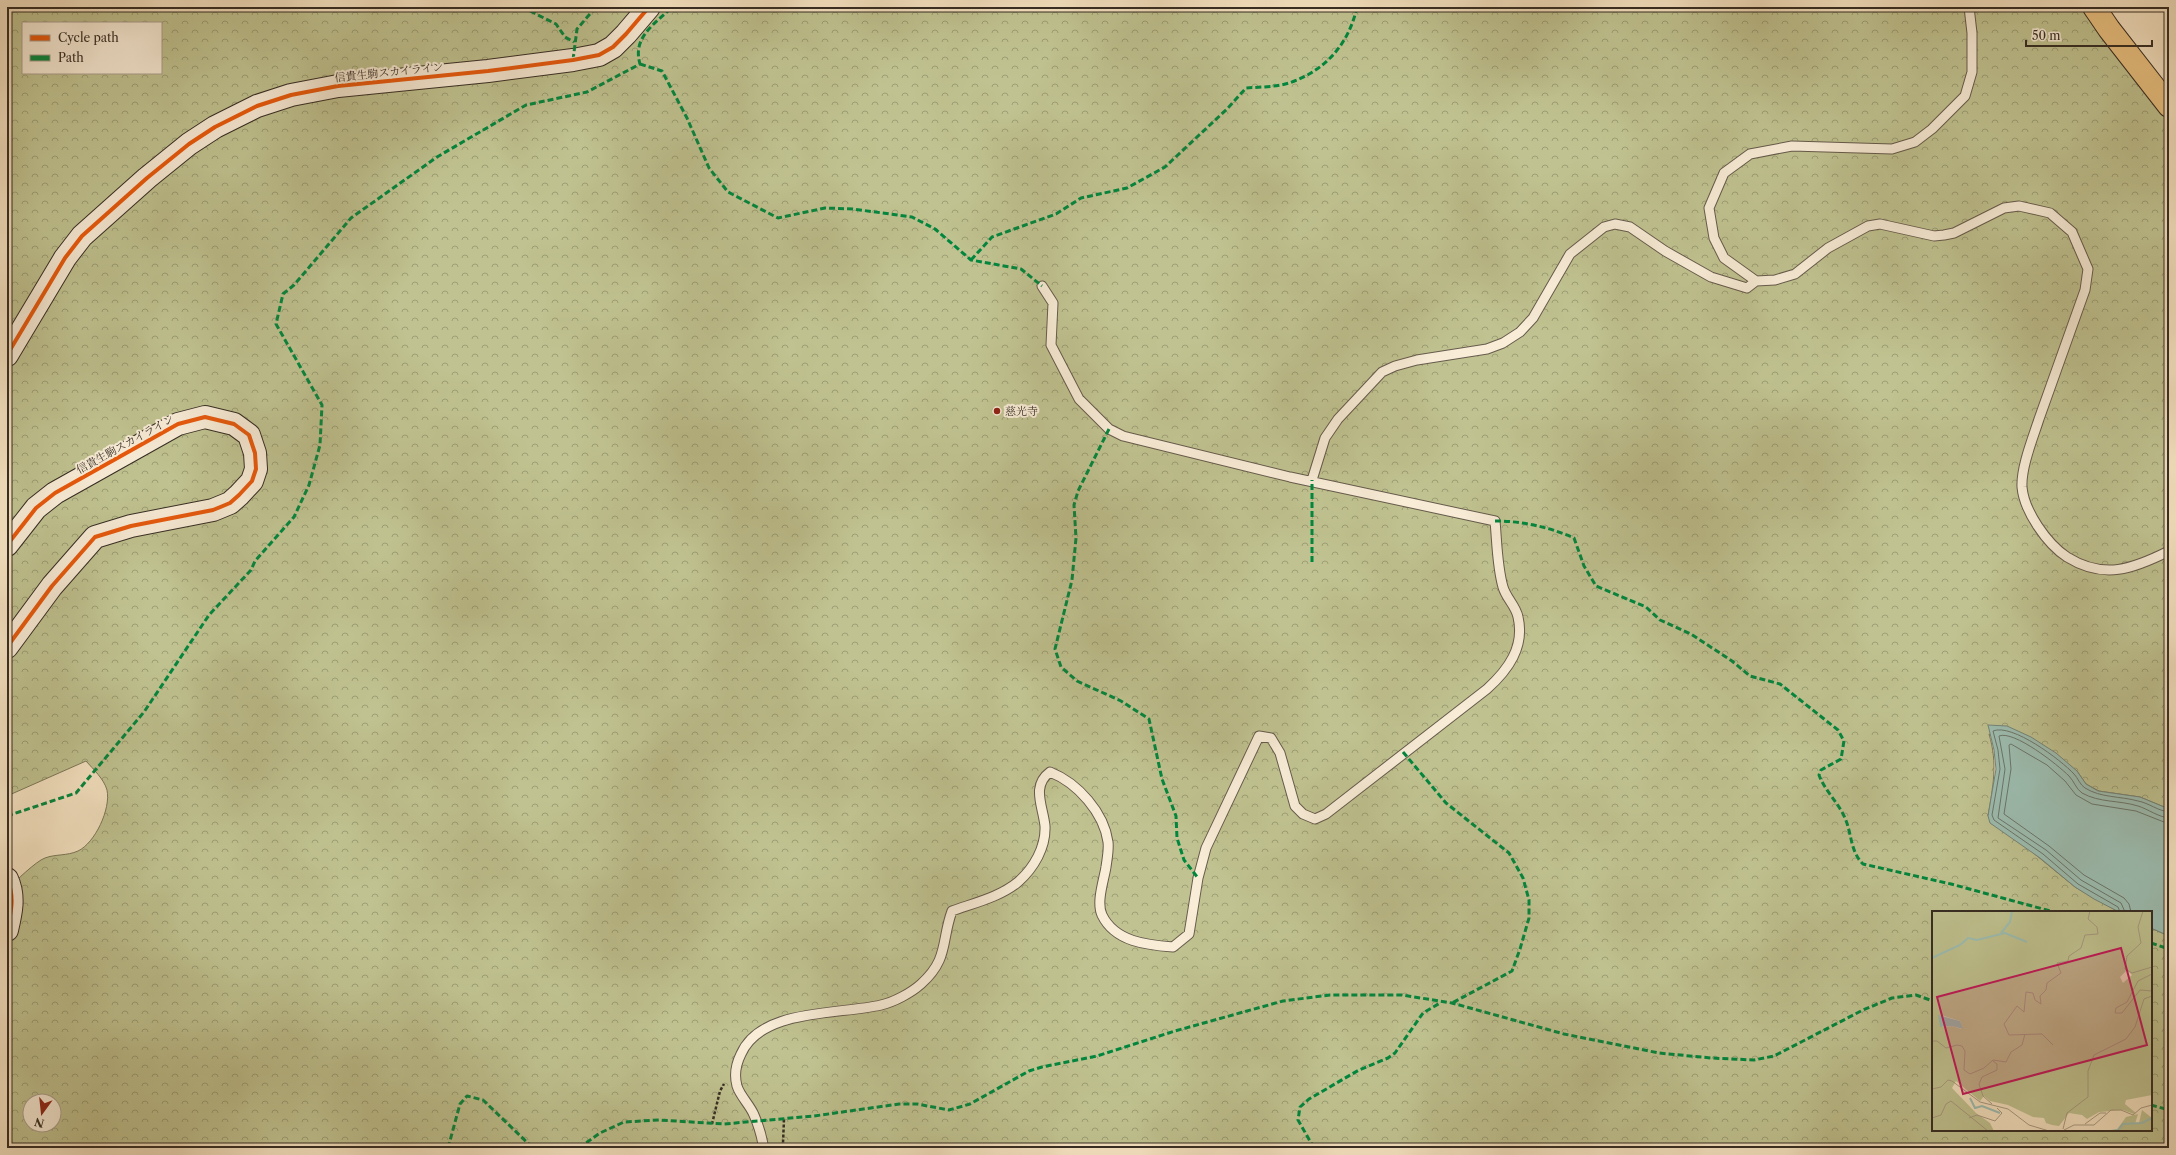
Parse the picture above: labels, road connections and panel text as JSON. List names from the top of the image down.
{
  "streets": {
    "street": ["信貴生駒スカイライン"]
  },
  "places": ["慈光寺"],
  "legend": ["Cycle path", "Path"],
  "scale_bar": "50 m",
  "north": "bottom"
}
